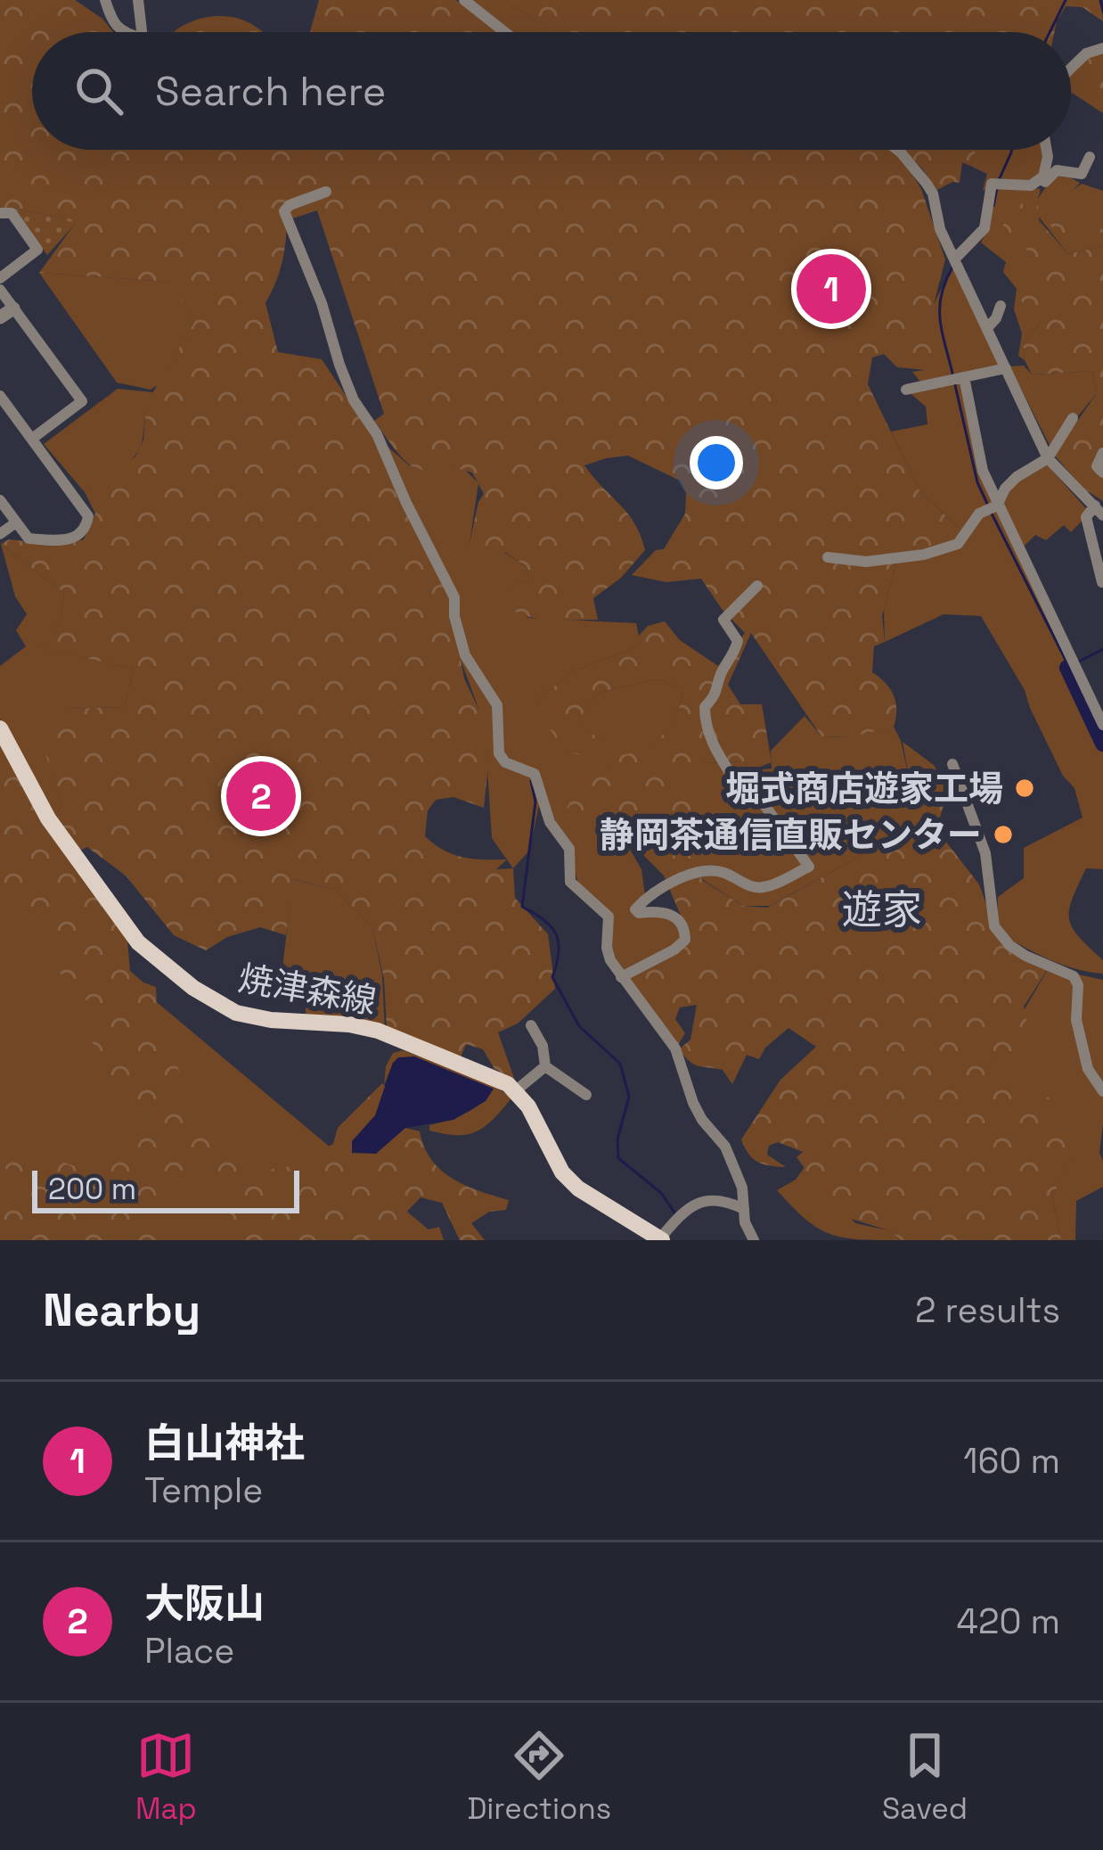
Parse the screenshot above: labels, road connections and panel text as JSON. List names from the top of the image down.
{
  "streets": {
    "main road": ["焼津森線"]
  },
  "districts": ["遊家"],
  "places": ["堀式商店遊家工場", "静岡茶通信直販センター"],
  "scale_bar": "200 m",
  "page": {
    "search": "Search here",
    "pins": ["1", "2"],
    "scale": "200 m",
    "heading": ["Nearby", "2 results"],
    "list": [
      {
        "mark": "1",
        "name": "白山神社",
        "note": "Temple",
        "value": "160 m"
      },
      {
        "mark": "2",
        "name": "大阪山",
        "note": "Place",
        "value": "420 m"
      }
    ],
    "nav": ["Map", "Directions", "Saved"]
  }
}
